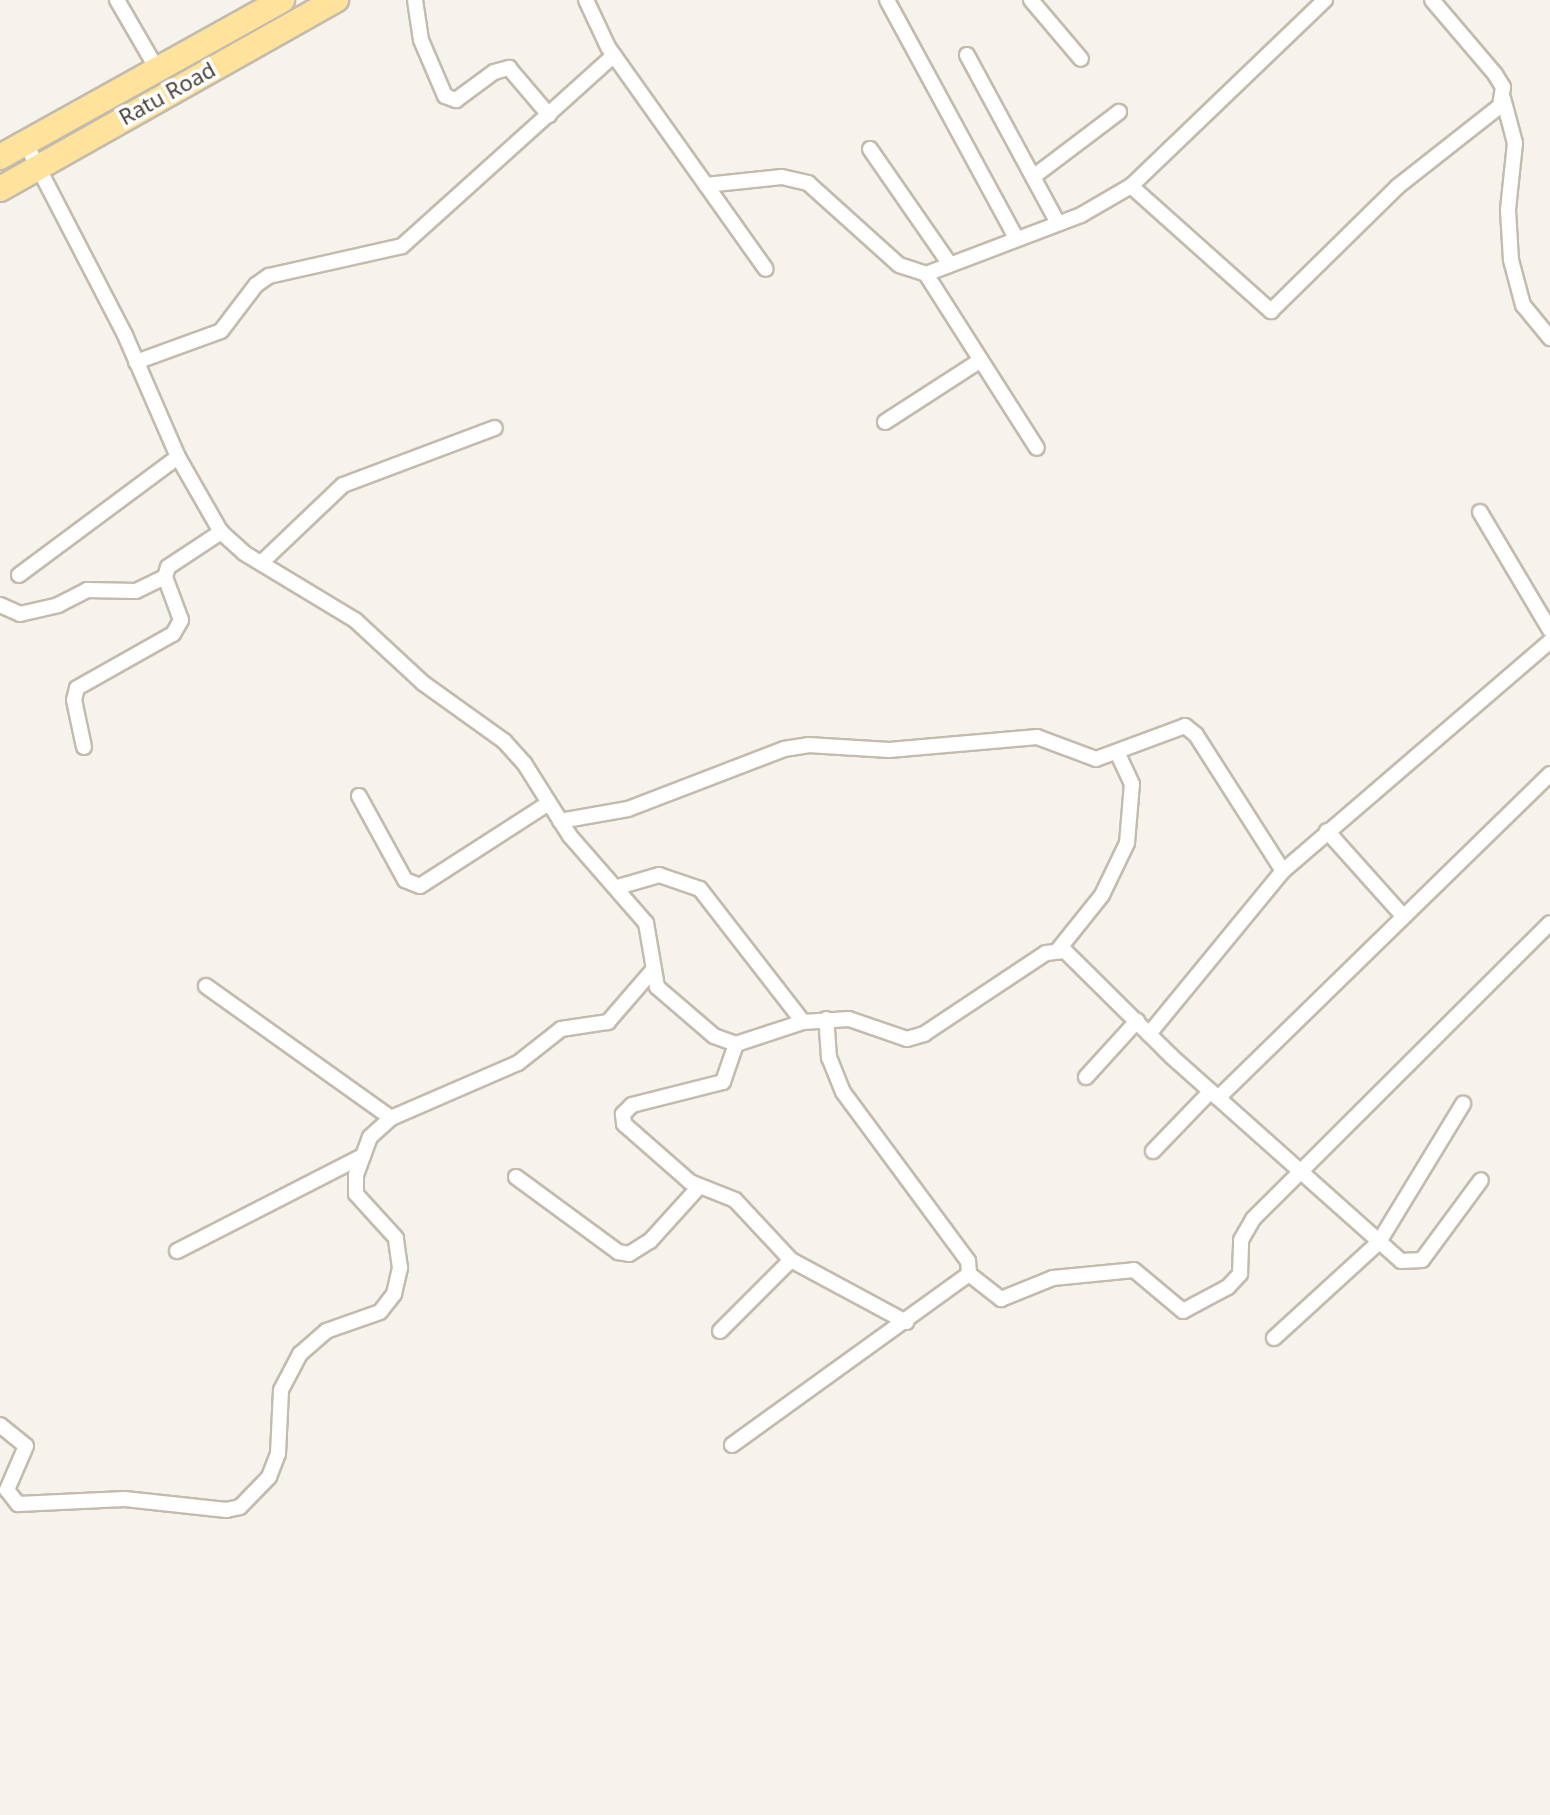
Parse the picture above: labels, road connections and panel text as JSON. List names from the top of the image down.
{
  "streets": {
    "main road": ["Ratu Road"]
  }
}
